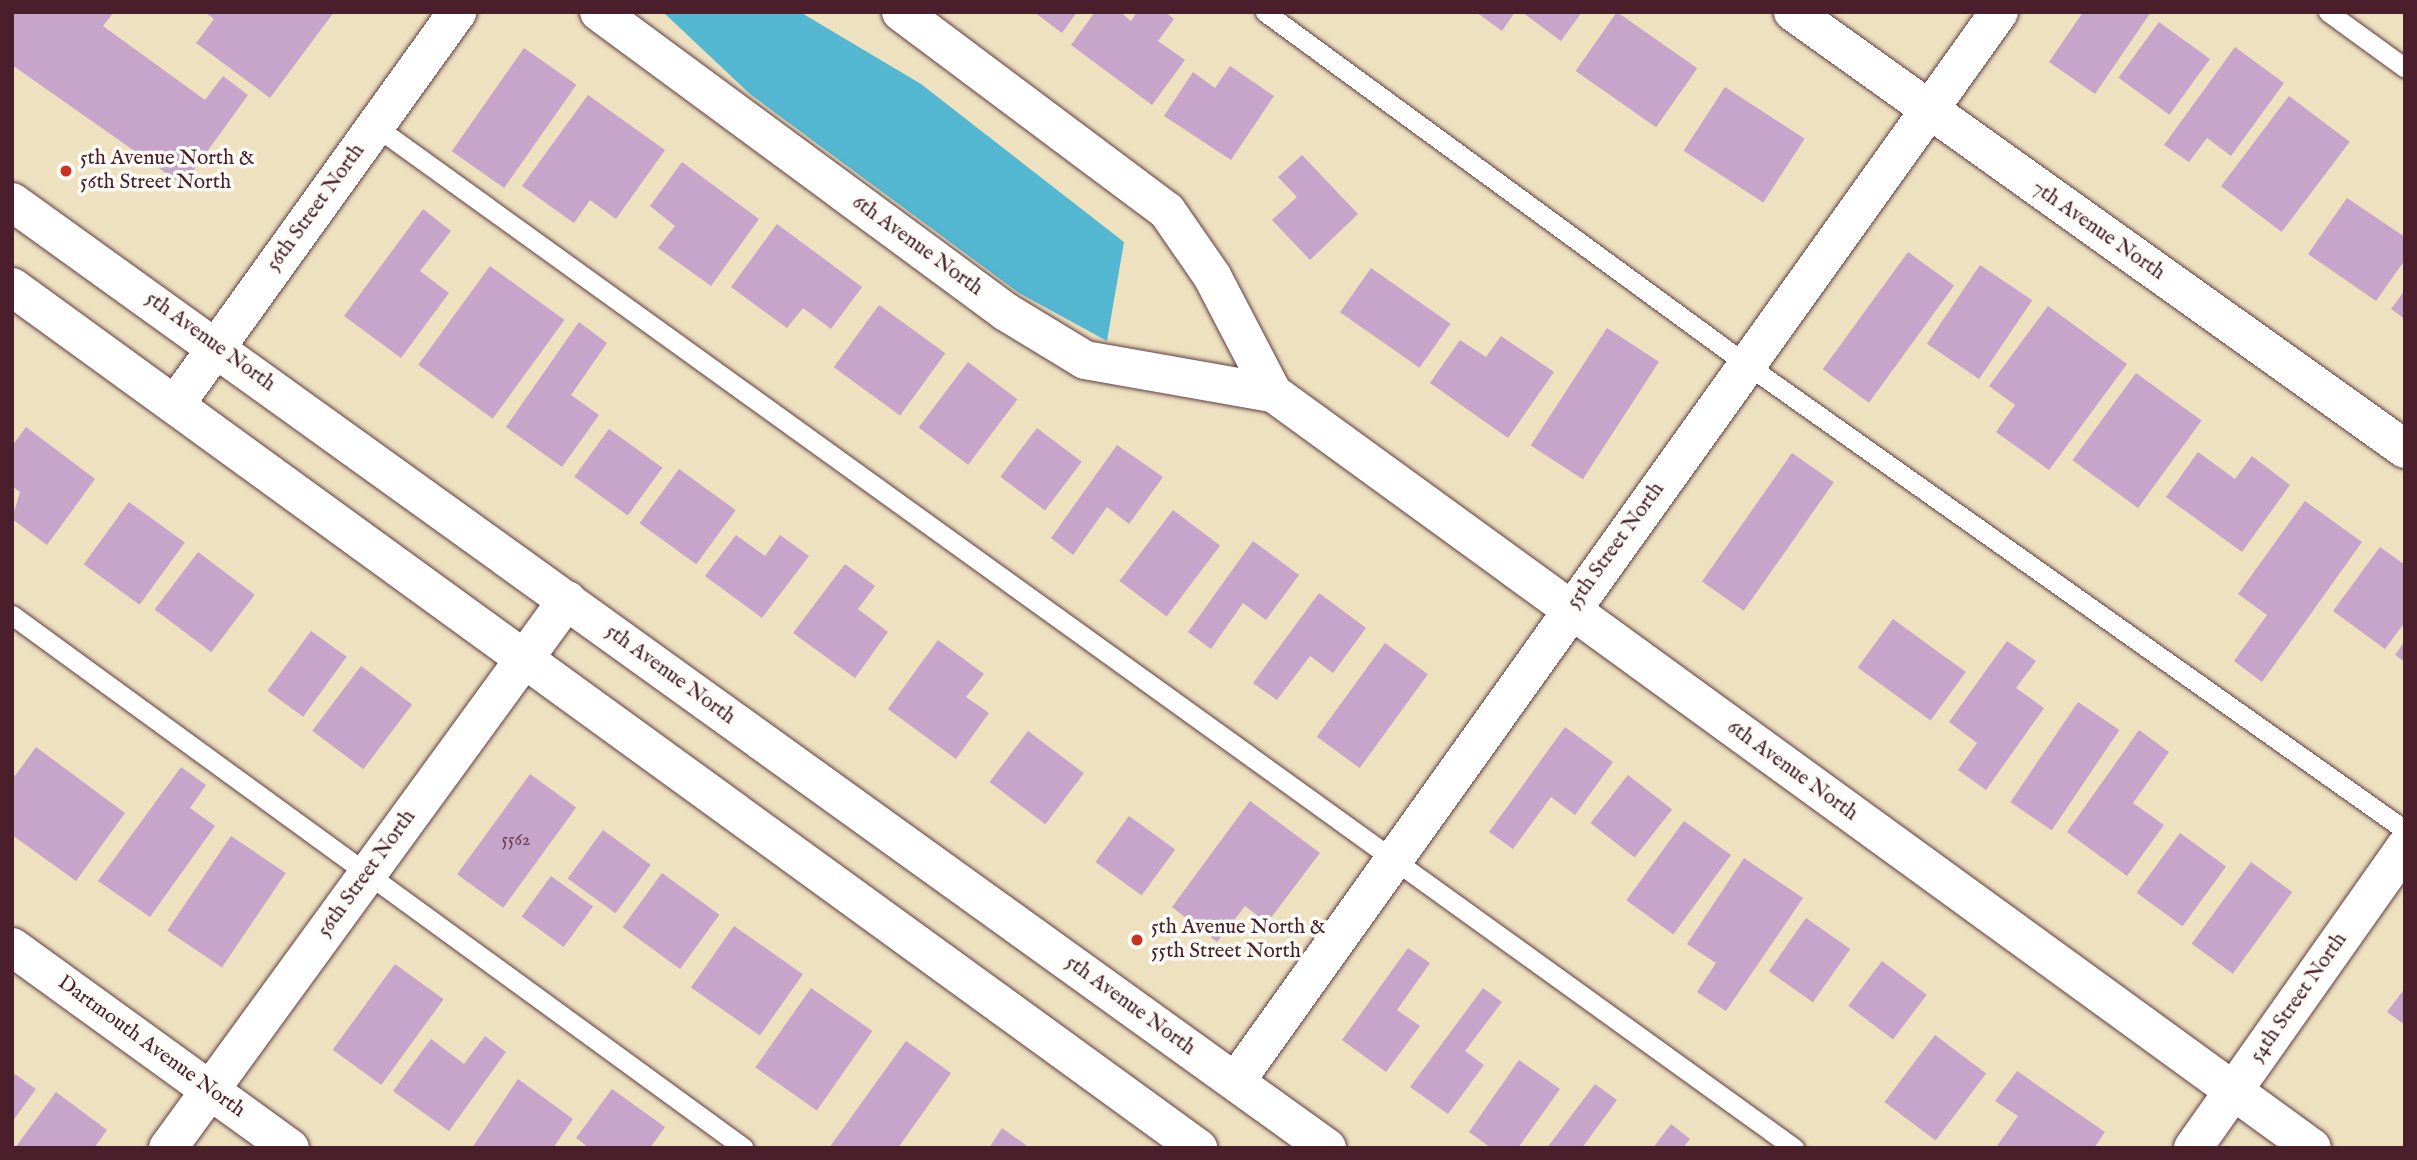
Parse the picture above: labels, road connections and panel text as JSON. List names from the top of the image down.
{
  "streets": {
    "street": [
      "56th Street North",
      "7th Avenue North",
      "6th Avenue North",
      "5th Avenue North",
      "55th Street North",
      "54th Street North",
      "Dartmouth Avenue North"
    ]
  },
  "crossings": [
    ["56th Street North", "5th Avenue North"],
    ["56th Street North", "Dartmouth Avenue North"],
    ["7th Avenue North", "55th Street North"],
    ["6th Avenue North", "55th Street North"],
    ["6th Avenue North", "54th Street North"],
    ["5th Avenue North", "55th Street North"]
  ],
  "places": ["5th Avenue North & 56th Street North", "5th Avenue North & 55th Street North"],
  "house_numbers": ["5562"]
}
